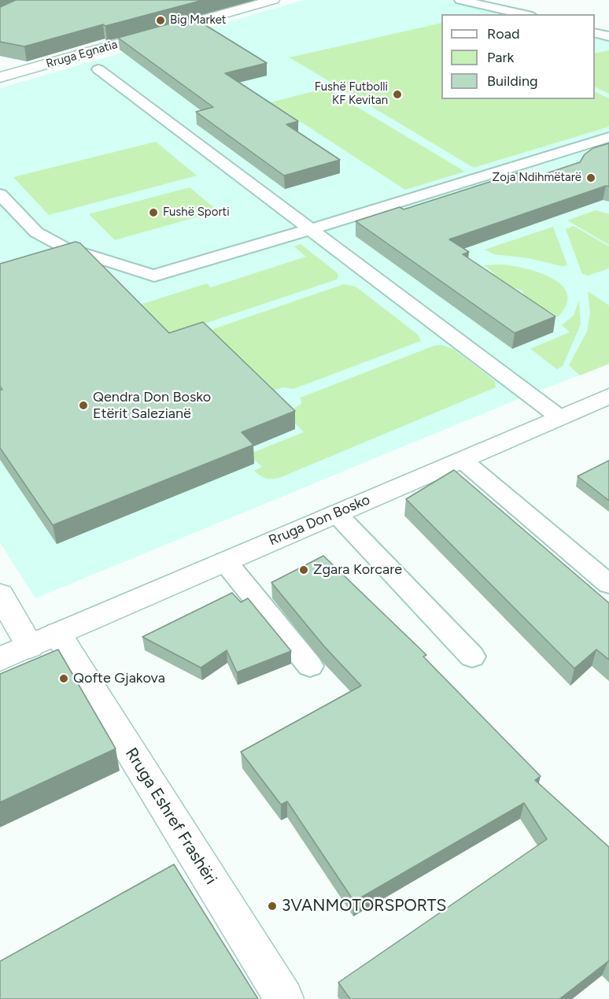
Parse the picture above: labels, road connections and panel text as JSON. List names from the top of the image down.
{
  "streets": {
    "street": ["Rruga Egnatia", "Rruga Don Bosko", "Rruga Eshref Frashëri"]
  },
  "crossings": [
    ["Rruga Don Bosko", "Rruga Eshref Frashëri"]
  ],
  "places": [
    "Big Market",
    "Fushë Futbolli KF Kevitan",
    "Zoja Ndihmëtarë",
    "Fushë Sporti",
    "Qendra Don Bosko Etërit Salezianë",
    "Zgara Korcare",
    "Qofte Gjakova",
    "3VANMOTORSPORTS"
  ],
  "legend": ["Road", "Park", "Building"]
}
